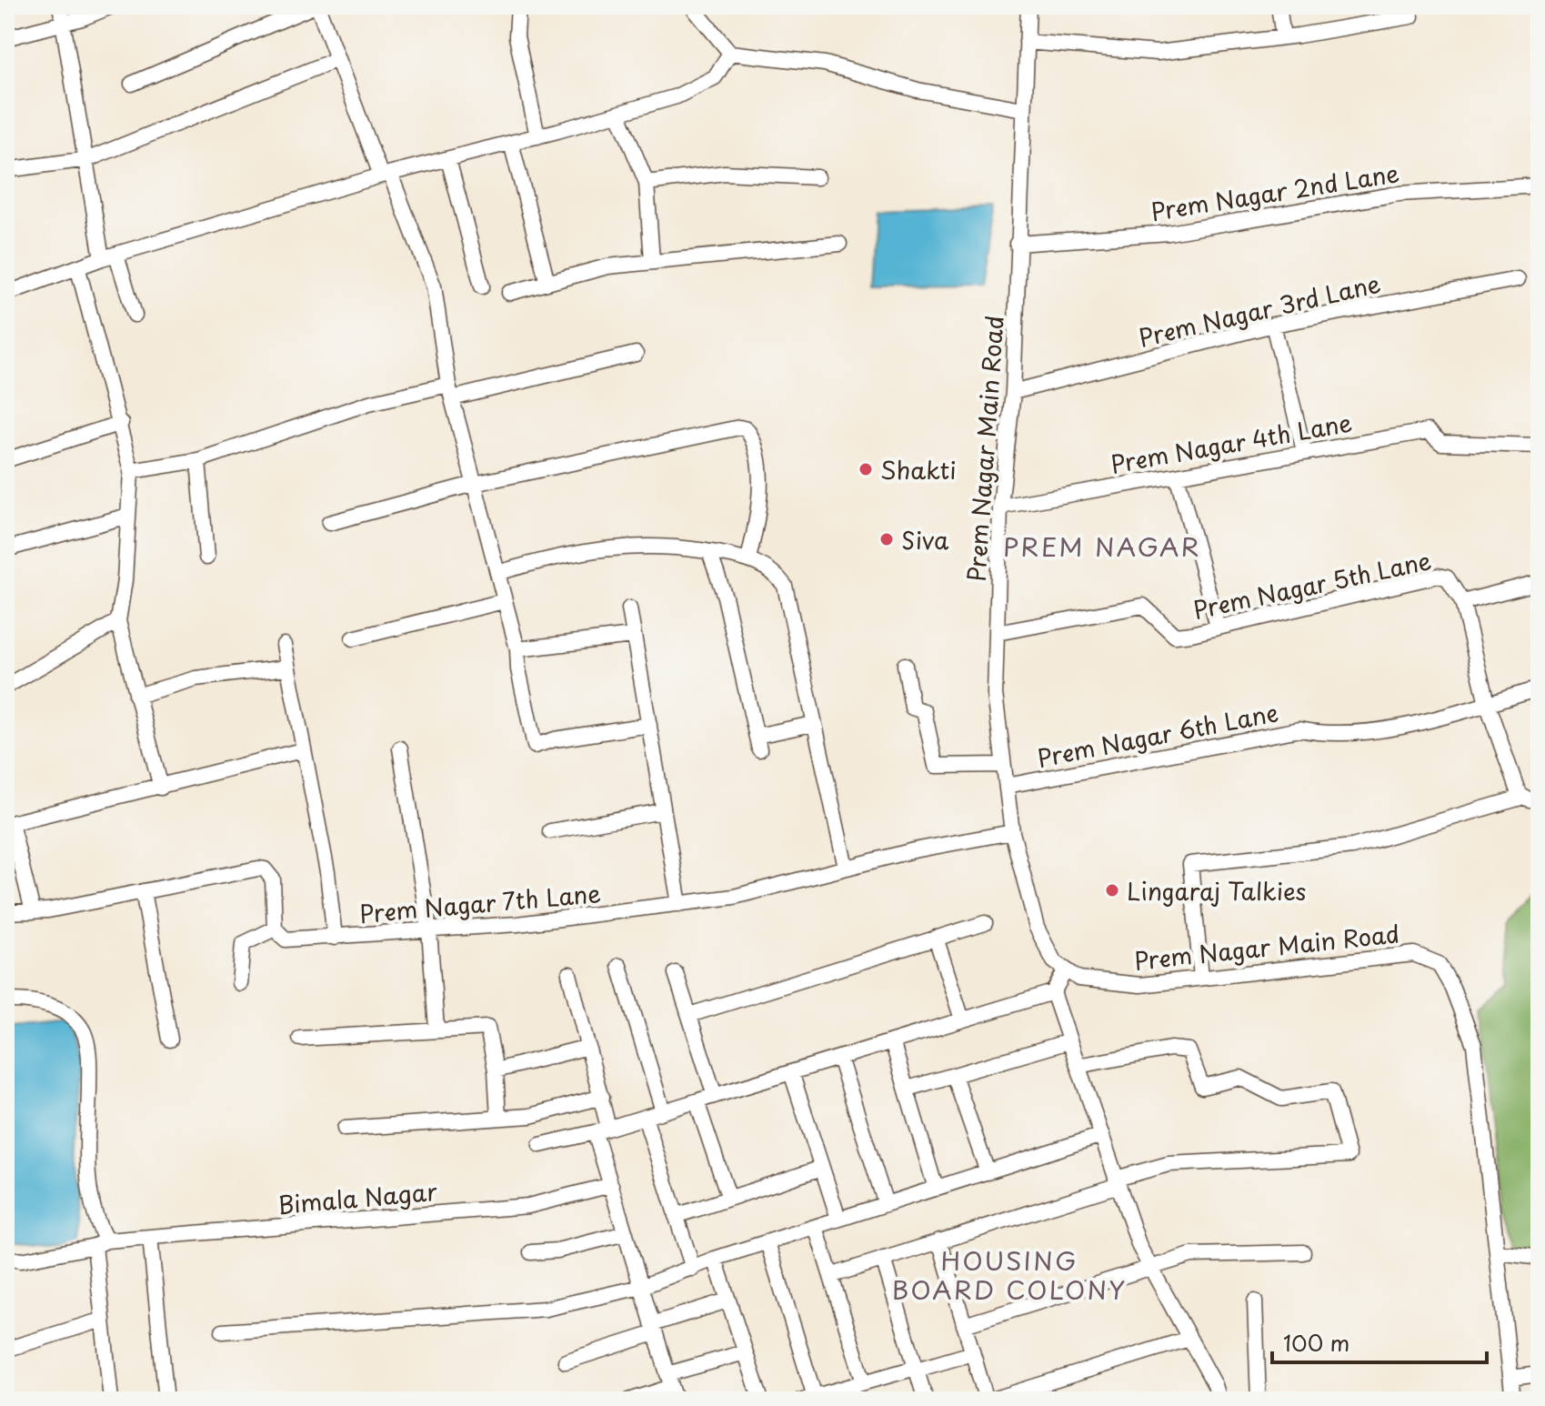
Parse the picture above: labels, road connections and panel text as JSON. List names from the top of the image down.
{
  "streets": {
    "street": [
      "Prem Nagar 2nd Lane",
      "Prem Nagar 3rd Lane",
      "Prem Nagar 4th Lane",
      "Prem Nagar Main Road",
      "Prem Nagar 5th Lane",
      "Prem Nagar 6th Lane",
      "Prem Nagar 7th Lane",
      "Bimala Nagar"
    ]
  },
  "crossings": [
    ["Prem Nagar 2nd Lane", "Prem Nagar Main Road"],
    ["Prem Nagar 3rd Lane", "Prem Nagar Main Road"],
    ["Prem Nagar 4th Lane", "Prem Nagar Main Road"],
    ["Prem Nagar Main Road", "Prem Nagar 5th Lane"],
    ["Prem Nagar Main Road", "Prem Nagar 6th Lane"],
    ["Prem Nagar Main Road", "Prem Nagar 7th Lane"]
  ],
  "districts": ["PREM NAGAR", "HOUSING BOARD COLONY"],
  "places": ["Shakti", "Siva", "Lingaraj Talkies"],
  "scale_bar": "100 m"
}
